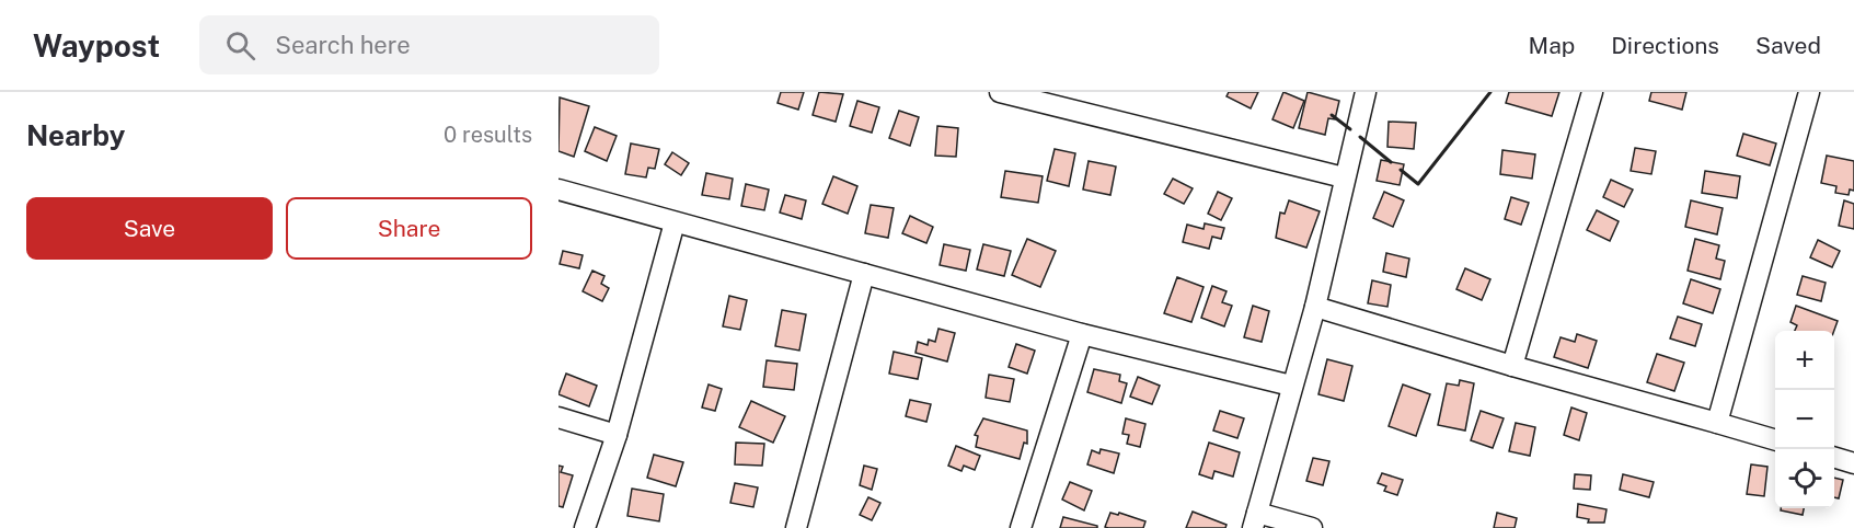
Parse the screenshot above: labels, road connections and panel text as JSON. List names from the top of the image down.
{
  "page": {
    "header": "Waypost",
    "search": "Search here",
    "nav": ["Map", "Directions", "Saved"],
    "heading": ["Nearby", "0 results"],
    "buttons": ["Save", "Share"],
    "map_buttons": ["+", "−"]
  }
}
